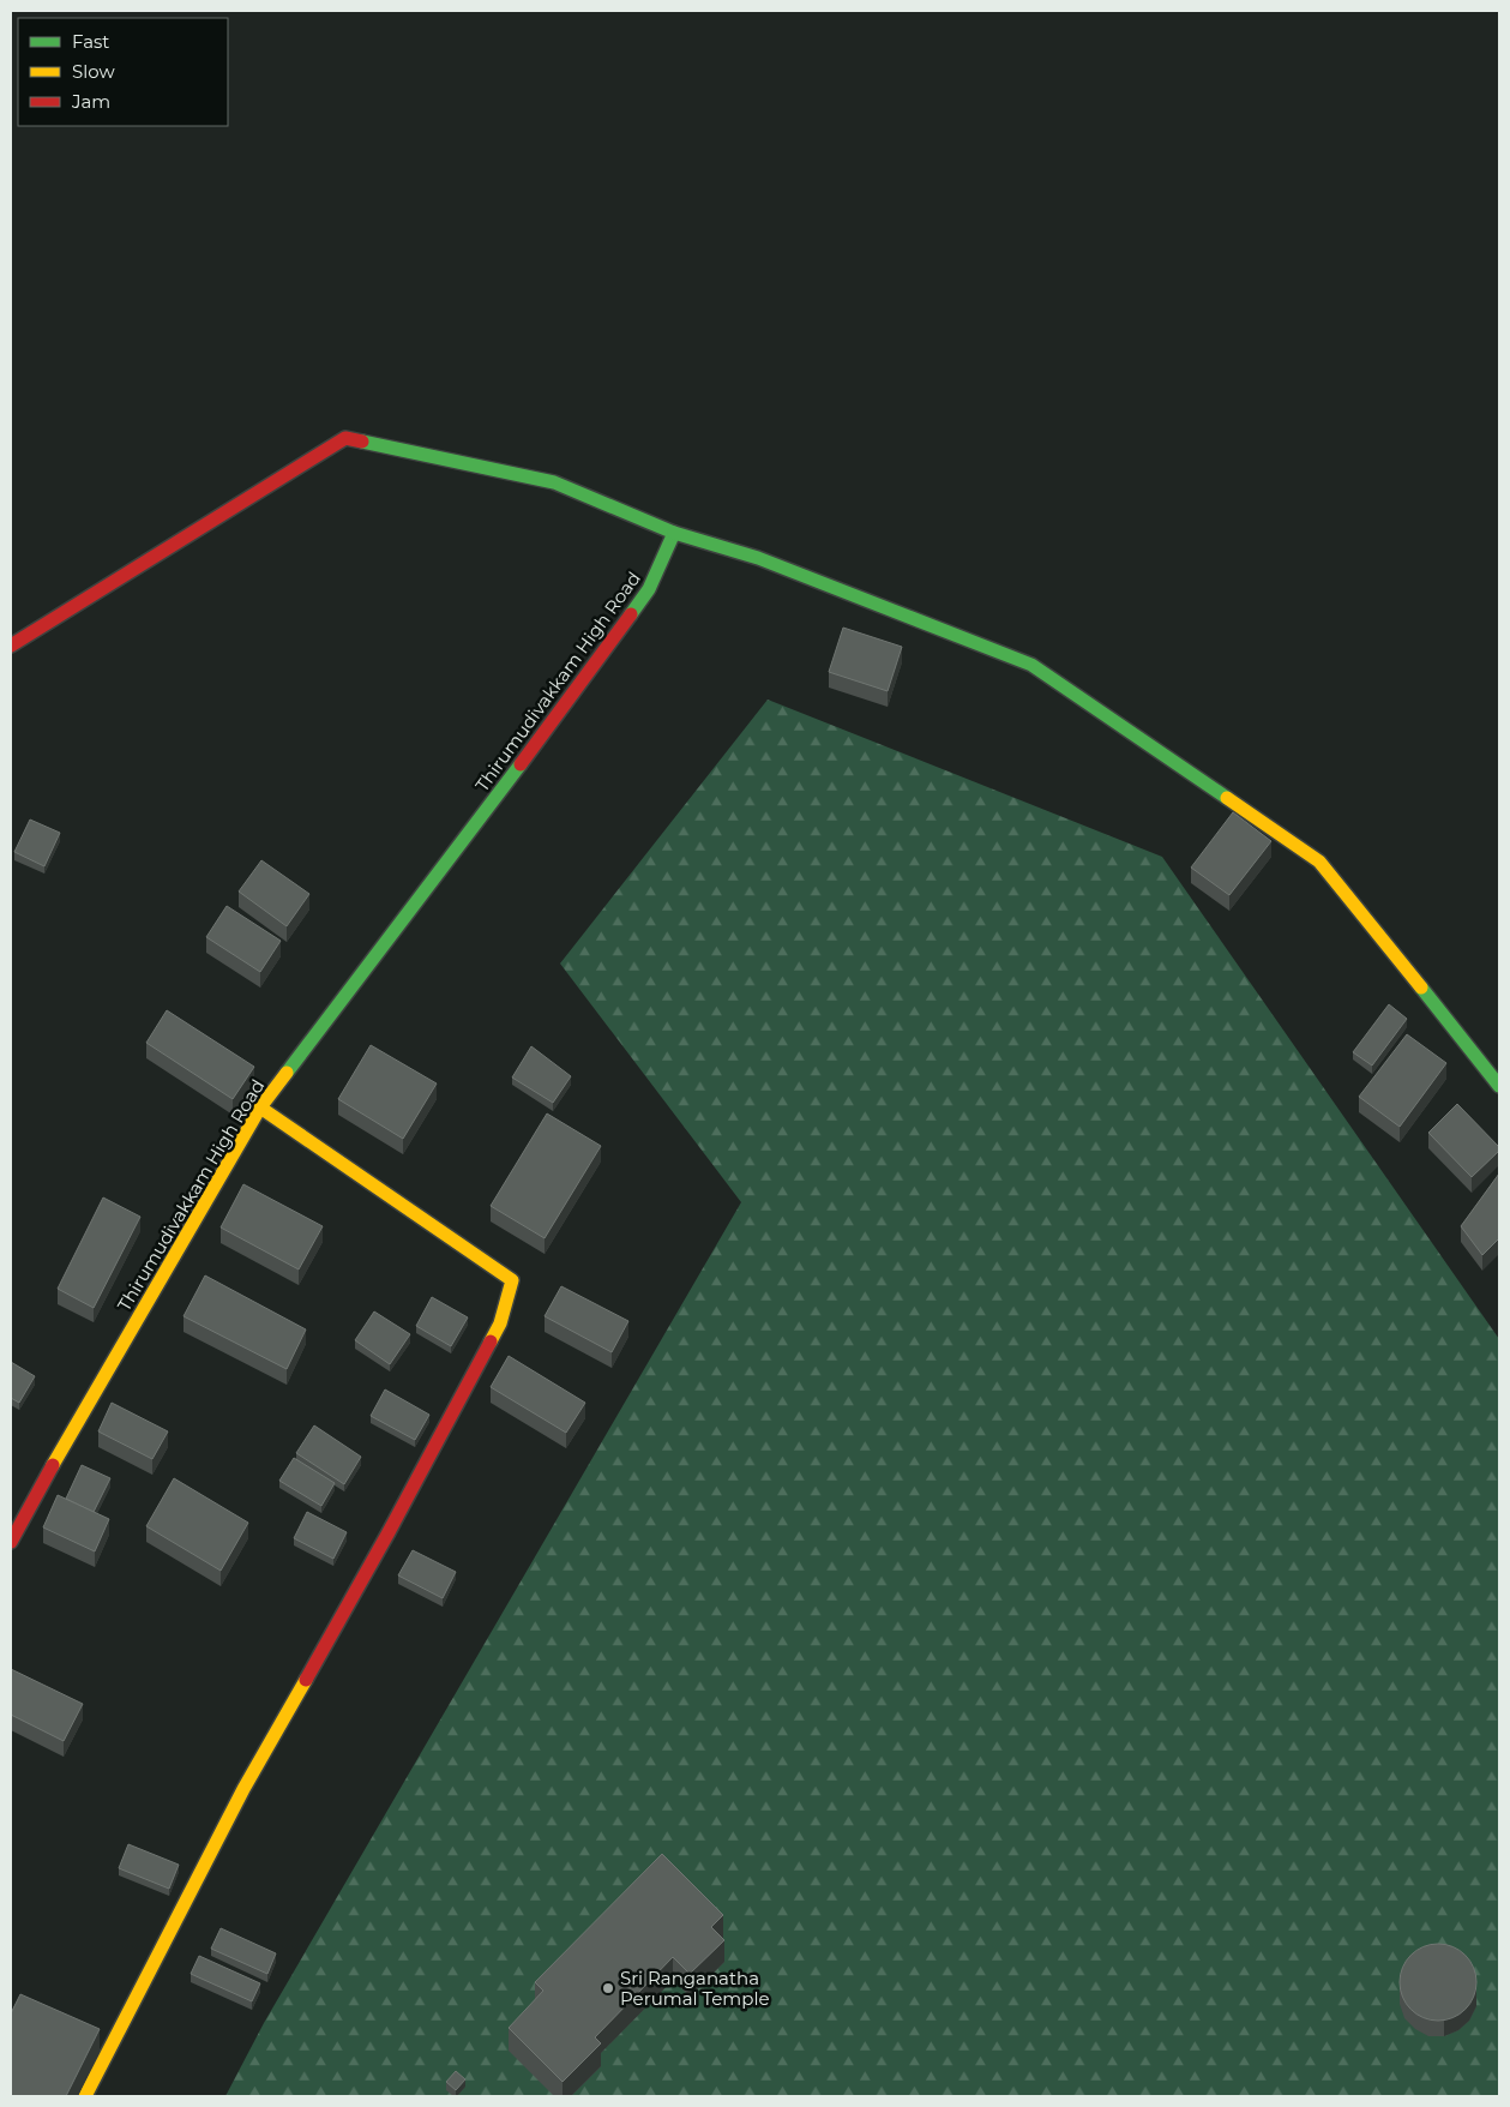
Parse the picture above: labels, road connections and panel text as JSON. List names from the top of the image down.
{
  "streets": {
    "street": ["Thirumudivakkam High Road"]
  },
  "places": ["Sri Ranganatha Perumal Temple"],
  "legend": ["Fast", "Slow", "Jam"]
}
